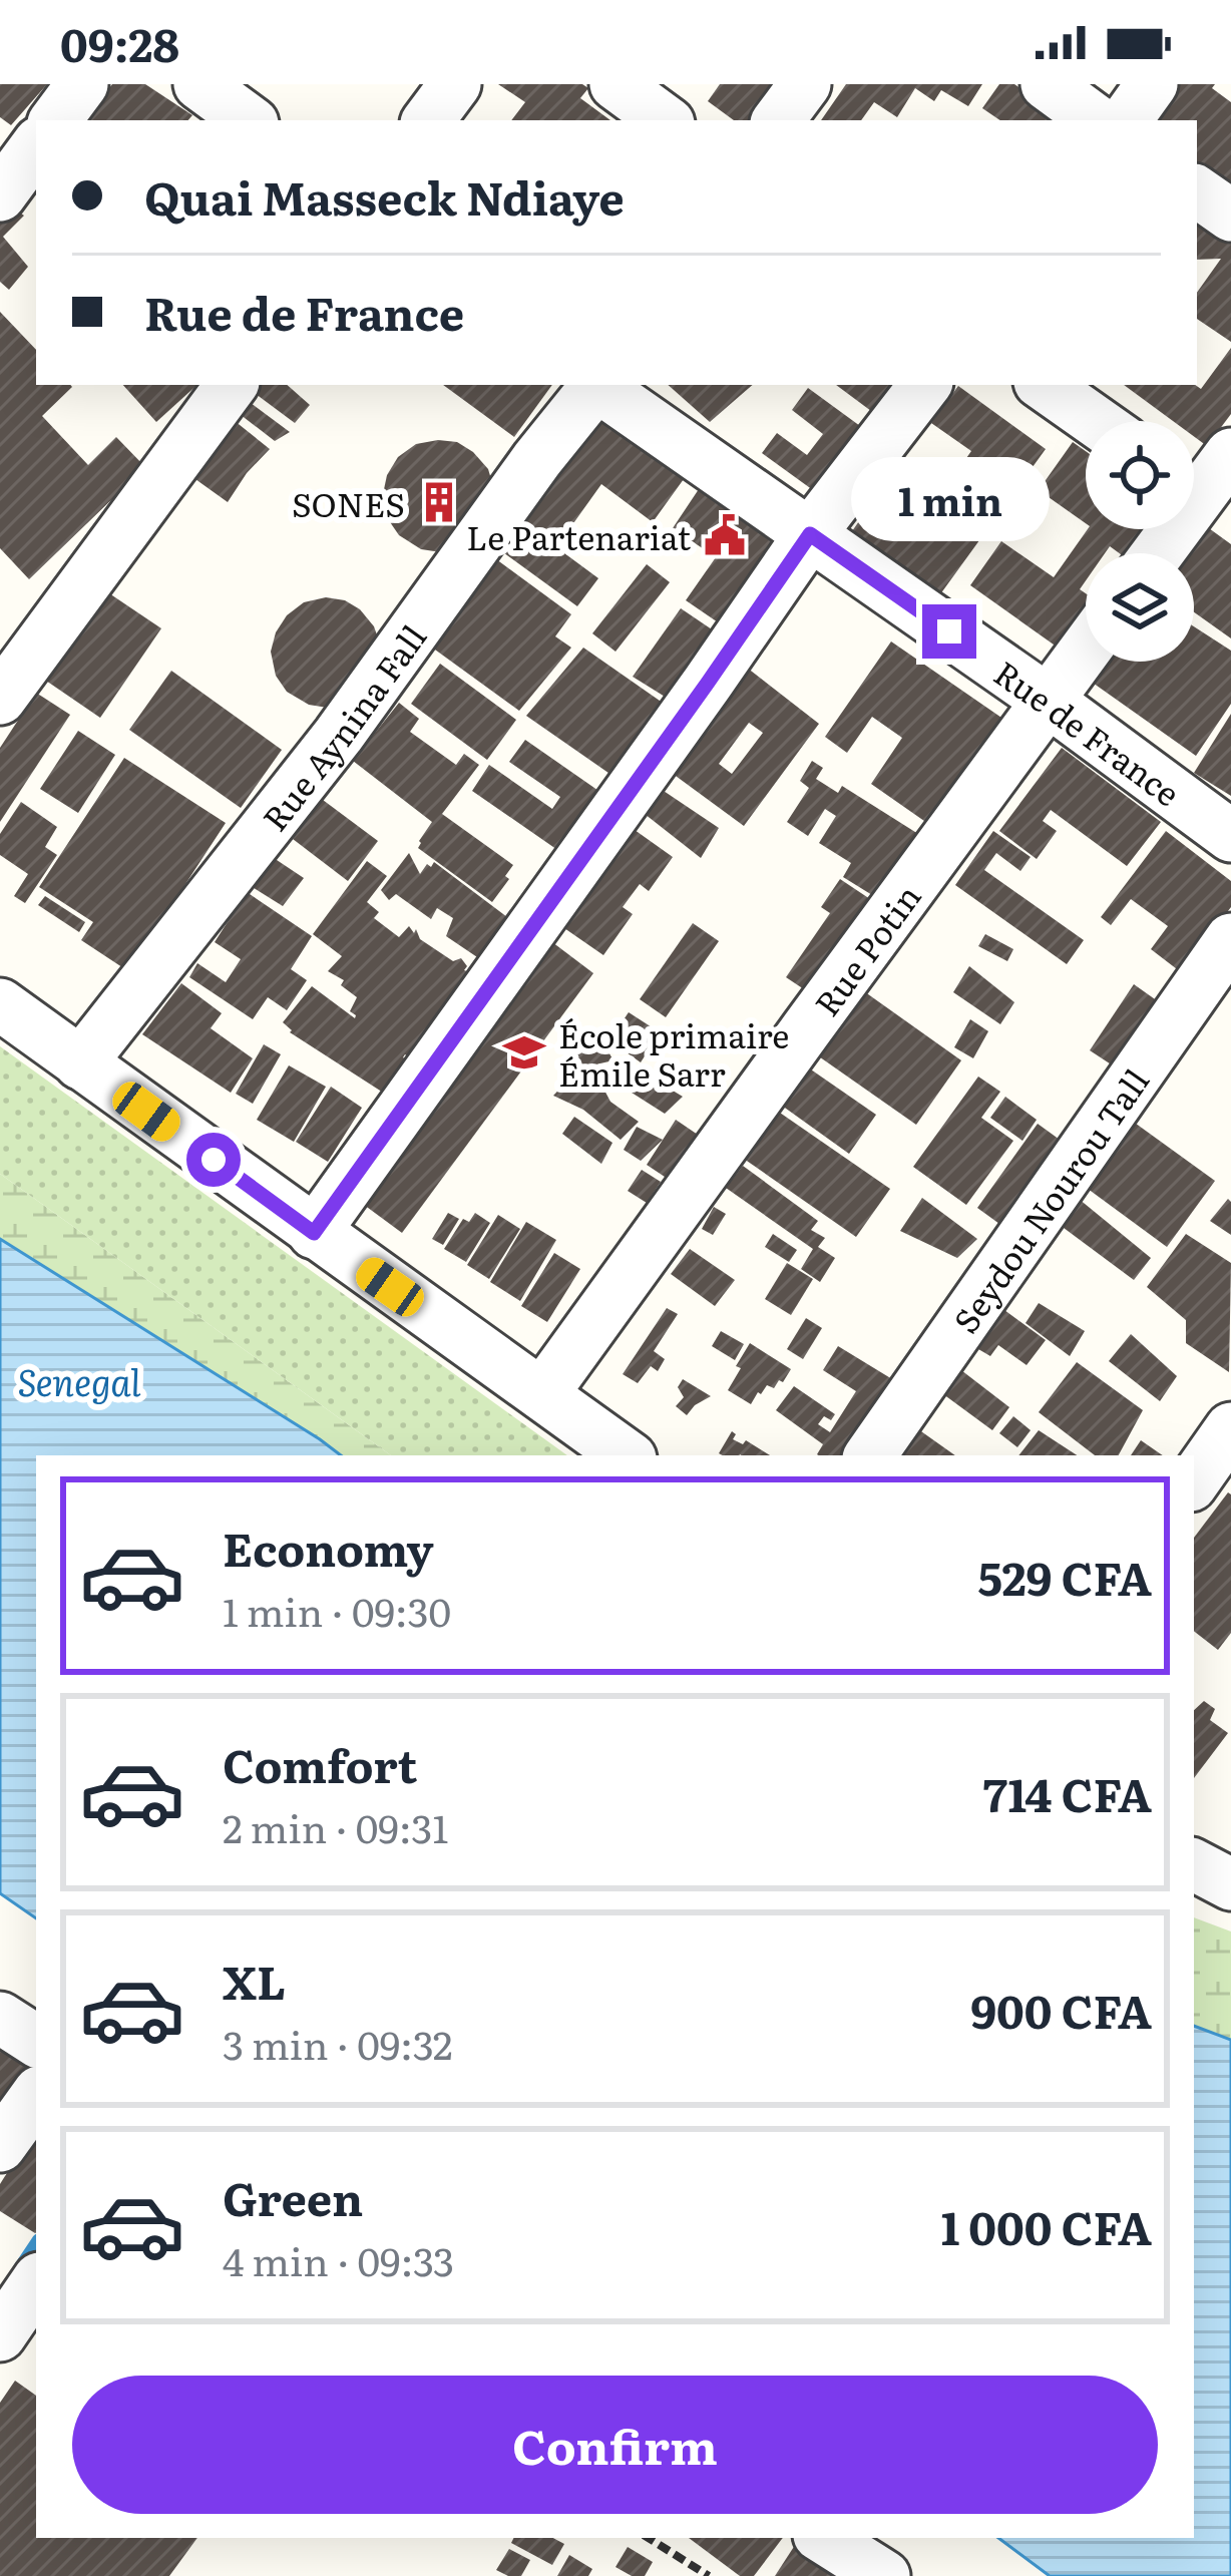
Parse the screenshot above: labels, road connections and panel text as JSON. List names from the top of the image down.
{
  "streets": {
    "street": [
      "Rue Aynina Fall",
      "Rue de France",
      "Rue Potin",
      "Seydou Nourou Tall"
    ]
  },
  "crossings": [
    ["Rue de France", "Rue Potin"]
  ],
  "water": ["Senegal"],
  "places": {
    "building": ["SONES"],
    "public building": ["Le Partenariat"],
    "school or university": ["École primaire Émile Sarr"]
  },
  "page": {
    "status": "09:28",
    "banner": ["Quai Masseck Ndiaye", "Rue de France"],
    "bubble": "1 min",
    "list": [
      {
        "name": "Economy",
        "note": "1 min · 09:30",
        "value": "529 CFA"
      },
      {
        "name": "Comfort",
        "note": "2 min · 09:31",
        "value": "714 CFA"
      },
      {
        "name": "XL",
        "note": "3 min · 09:32",
        "value": "900 CFA"
      },
      {
        "name": "Green",
        "note": "4 min · 09:33",
        "value": "1 000 CFA"
      }
    ],
    "buttons": "Confirm"
  }
}
